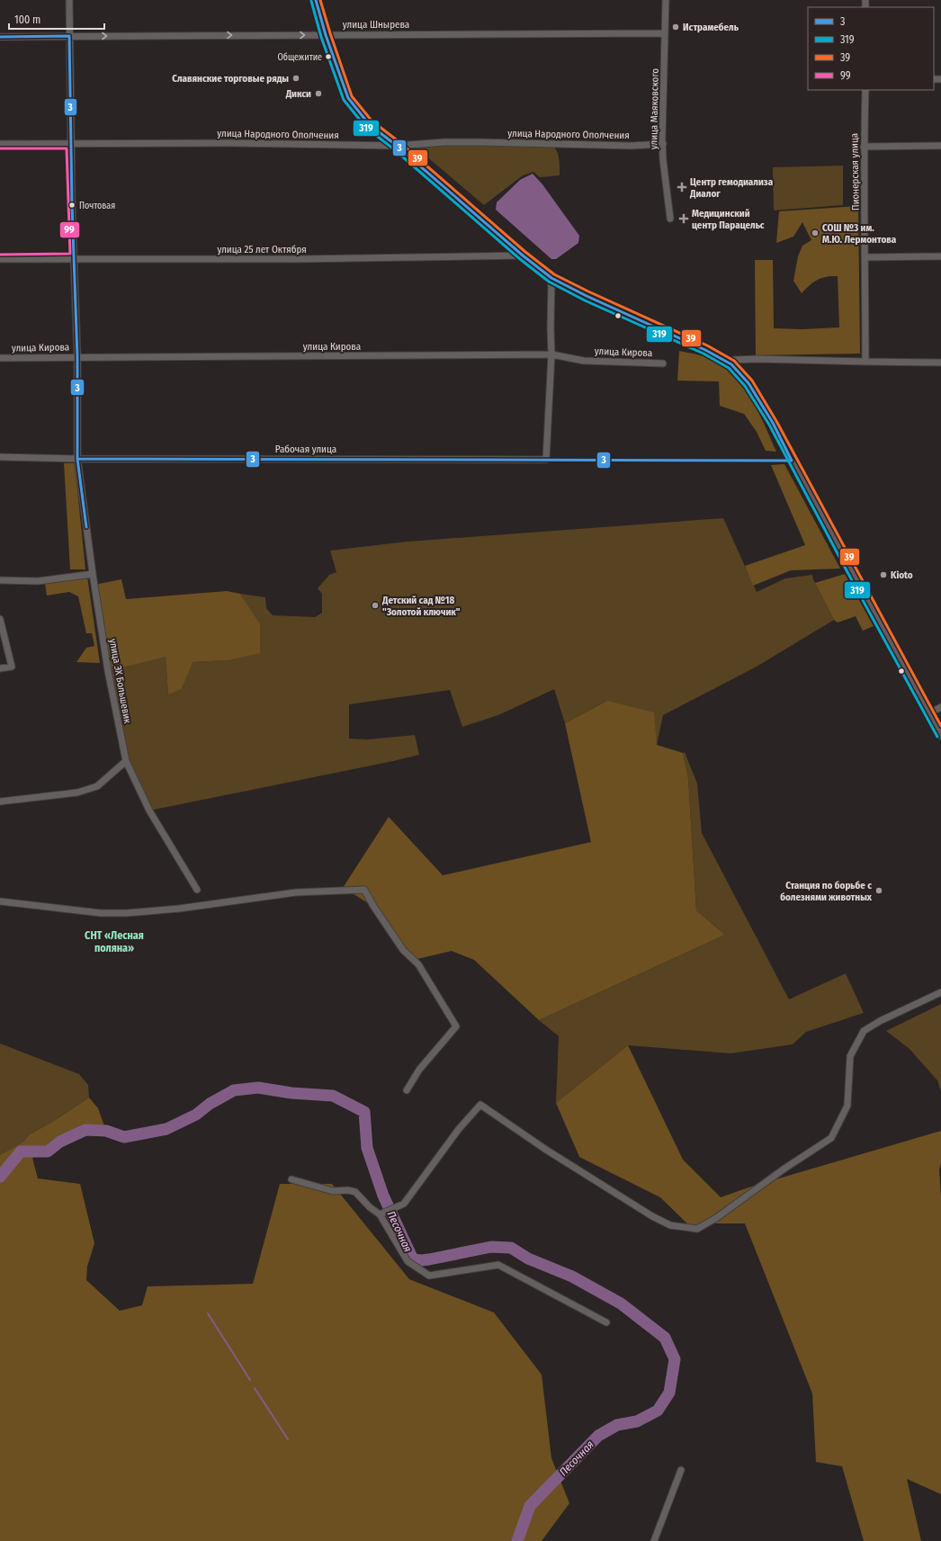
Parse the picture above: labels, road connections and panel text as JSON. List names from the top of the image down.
{
  "streets": {
    "street": [
      "улица Шнырева",
      "улица Маяковского",
      "улица Народного Ополчения",
      "Пионерская улица",
      "улица 25 лет Октября",
      "улица Кирова",
      "Рабочая улица",
      "улица ЭХ Большевик"
    ]
  },
  "crossings": [
    ["улица Шнырева", "улица Маяковского"],
    ["улица Шнырева", "улица ЭХ Большевик"],
    ["улица Маяковского", "улица Народного Ополчения"],
    ["улица Народного Ополчения", "улица ЭХ Большевик"],
    ["улица 25 лет Октября", "улица ЭХ Большевик"],
    ["улица Кирова", "Рабочая улица"],
    ["улица Кирова", "улица ЭХ Большевик"],
    ["Рабочая улица", "улица ЭХ Большевик"]
  ],
  "one_way": ["улица Шнырева"],
  "districts": ["СНТ «Лесная поляна»"],
  "water": ["Песочная"],
  "places": {
    "other": [
      "Истрамебель",
      "Общежитие",
      "Славянские торговые ряды",
      "Дикси",
      "Почтовая",
      "СОШ №3 им. М.Ю. Лермонтова",
      "Kioto",
      "Детский сад №18 \"Золотой ключик\"",
      "Станция по борьбе с болезнями животных"
    ],
    "health": ["Центр гемодиализа Диалог", "Медицинский центр Парацельс"]
  },
  "lines": [
    "transit line 3",
    "transit line 39",
    "transit line 319",
    "transit line 99"
  ],
  "legend": [
    "3",
    "319",
    "39",
    "99"
  ],
  "scale_bar": "100 m"
}
